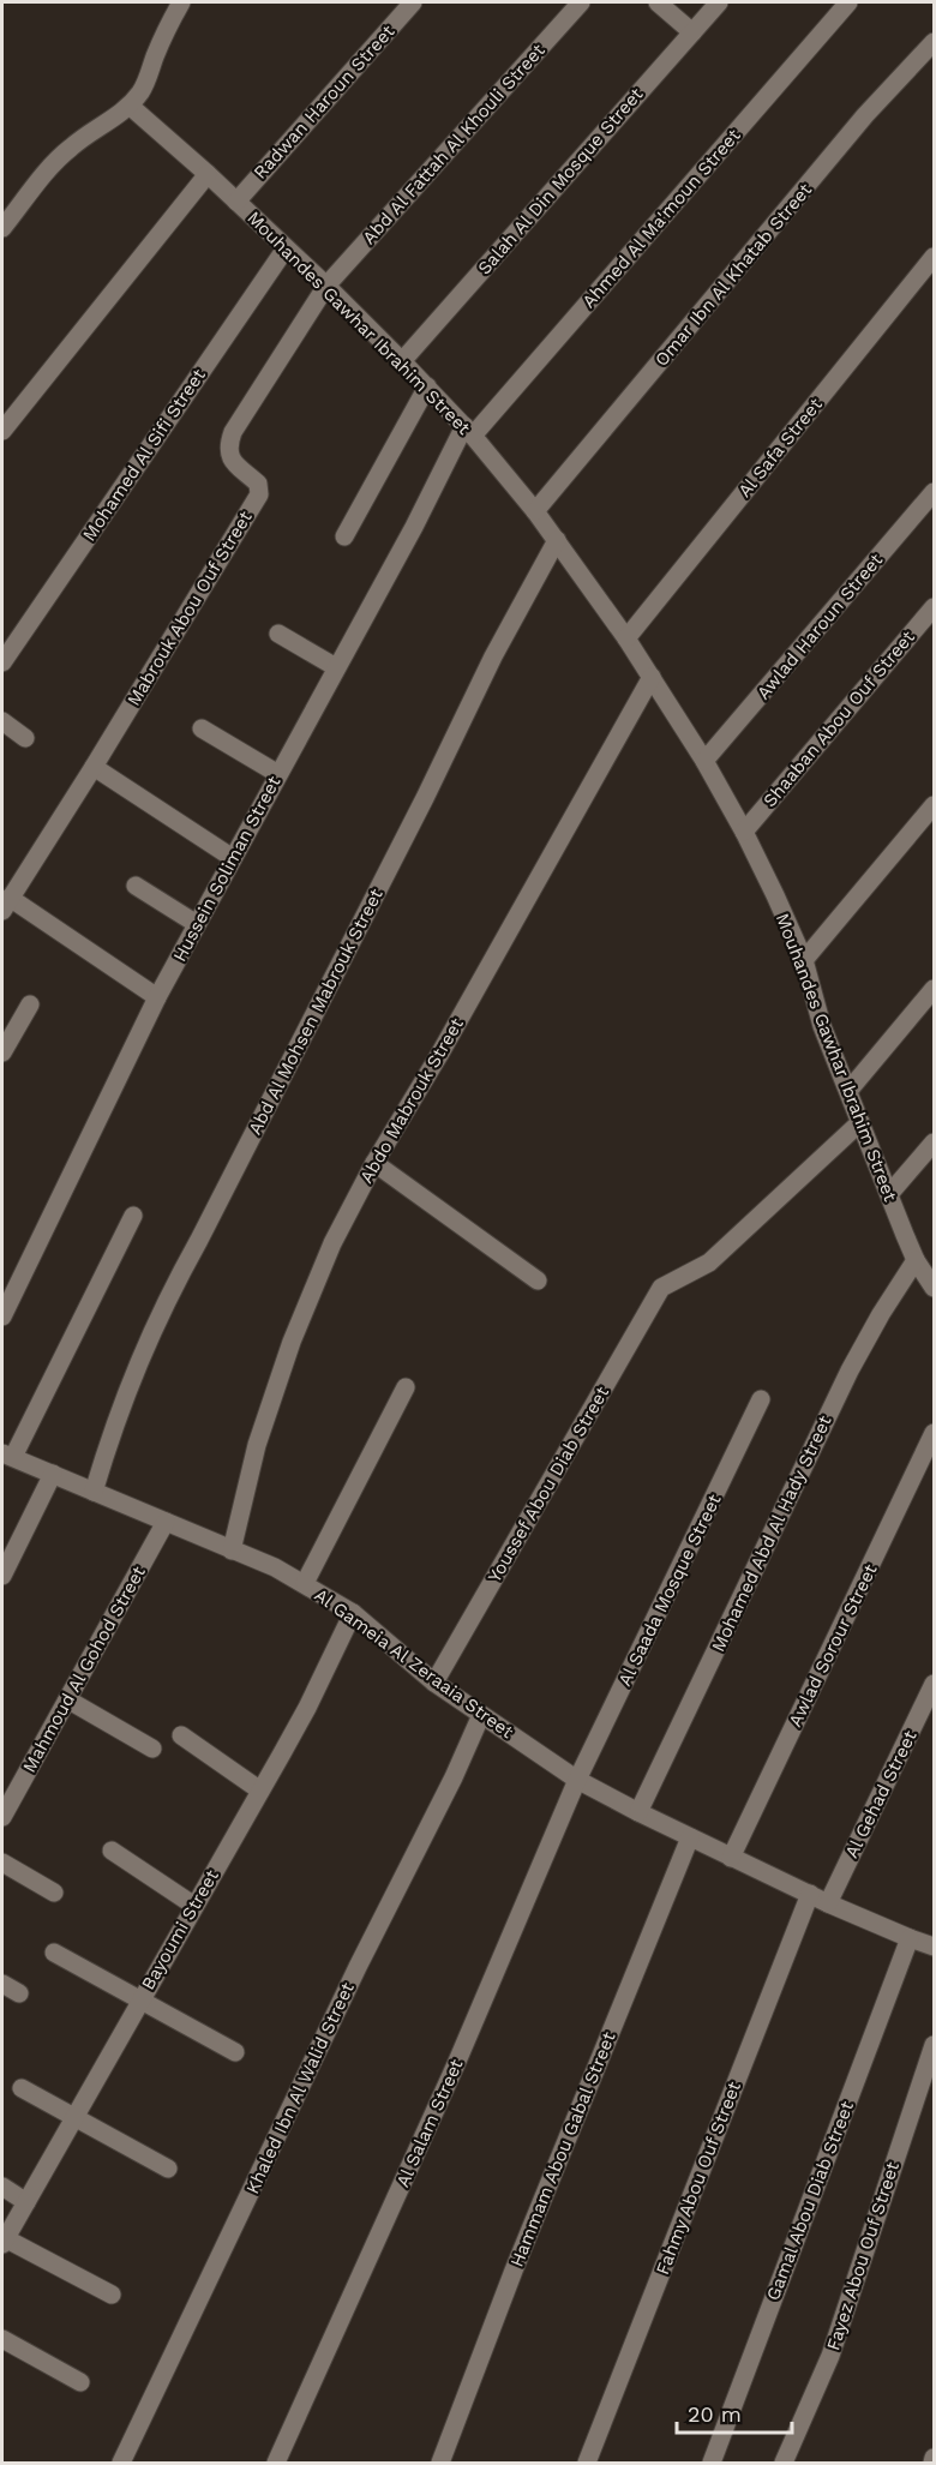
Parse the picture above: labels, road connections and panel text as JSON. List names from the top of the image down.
{
  "streets": {
    "street": [
      "Radwan Haroun Street",
      "Abd Al Fattah Al Khouli Street",
      "Salah Al Din Mosque Street",
      "Ahmed Al Ma'moun Street",
      "Omar Ibn Al Khatab Street",
      "Mouhandes Gawhar Ibrahim Street",
      "Al Safa Street",
      "Mohamed Al Sifi Street",
      "Mabrouk Abou Ouf Street",
      "Awlad Haroun Street",
      "Shaaban Abou Ouf Street",
      "Hussein Soliman Street",
      "Abd Al Mohsen Mabrouk Street",
      "Abdo Mabrouk Street",
      "Youssef Abou Diab Street",
      "Mohamed Abd Al Hady Street",
      "Al Saada Mosque Street",
      "Awlad Sorour Street",
      "Al Gameia Al Zeraaia Street",
      "Mahmoud Al Gohod Street",
      "Al Gehad Street",
      "Bayoumi Street",
      "Khaled Ibn Al Walid Street",
      "Al Salam Street",
      "Hammam Abou Gabal Street",
      "Fahmy Abou Ouf Street",
      "Gamal Abou Diab Street",
      "Fayez Abou Ouf Street"
    ]
  },
  "crossings": [
    ["Radwan Haroun Street", "Mouhandes Gawhar Ibrahim Street"],
    ["Abd Al Fattah Al Khouli Street", "Mouhandes Gawhar Ibrahim Street"],
    ["Abd Al Fattah Al Khouli Street", "Mabrouk Abou Ouf Street"],
    ["Salah Al Din Mosque Street", "Mouhandes Gawhar Ibrahim Street"],
    ["Ahmed Al Ma'moun Street", "Mouhandes Gawhar Ibrahim Street"],
    ["Ahmed Al Ma'moun Street", "Hussein Soliman Street"],
    ["Omar Ibn Al Khatab Street", "Mouhandes Gawhar Ibrahim Street"],
    ["Mouhandes Gawhar Ibrahim Street", "Al Safa Street"],
    ["Mouhandes Gawhar Ibrahim Street", "Mohamed Al Sifi Street"],
    ["Mouhandes Gawhar Ibrahim Street", "Mabrouk Abou Ouf Street"],
    ["Mouhandes Gawhar Ibrahim Street", "Awlad Haroun Street"],
    ["Mouhandes Gawhar Ibrahim Street", "Shaaban Abou Ouf Street"],
    ["Mouhandes Gawhar Ibrahim Street", "Hussein Soliman Street"],
    ["Mouhandes Gawhar Ibrahim Street", "Abd Al Mohsen Mabrouk Street"],
    ["Mouhandes Gawhar Ibrahim Street", "Abdo Mabrouk Street"],
    ["Mouhandes Gawhar Ibrahim Street", "Youssef Abou Diab Street"],
    ["Mouhandes Gawhar Ibrahim Street", "Mohamed Abd Al Hady Street"],
    ["Mabrouk Abou Ouf Street", "Hussein Soliman Street"],
    ["Abd Al Mohsen Mabrouk Street", "Al Gameia Al Zeraaia Street"],
    ["Abdo Mabrouk Street", "Al Gameia Al Zeraaia Street"],
    ["Youssef Abou Diab Street", "Al Gameia Al Zeraaia Street"],
    ["Mohamed Abd Al Hady Street", "Al Gameia Al Zeraaia Street"],
    ["Al Saada Mosque Street", "Al Gameia Al Zeraaia Street"],
    ["Al Saada Mosque Street", "Al Salam Street"],
    ["Awlad Sorour Street", "Al Gameia Al Zeraaia Street"],
    ["Al Gameia Al Zeraaia Street", "Mahmoud Al Gohod Street"],
    ["Al Gameia Al Zeraaia Street", "Al Gehad Street"],
    ["Al Gameia Al Zeraaia Street", "Bayoumi Street"],
    ["Al Gameia Al Zeraaia Street", "Khaled Ibn Al Walid Street"],
    ["Al Gameia Al Zeraaia Street", "Al Salam Street"],
    ["Al Gameia Al Zeraaia Street", "Hammam Abou Gabal Street"],
    ["Al Gameia Al Zeraaia Street", "Fahmy Abou Ouf Street"],
    ["Al Gameia Al Zeraaia Street", "Gamal Abou Diab Street"]
  ],
  "scale_bar": "20 m"
}
